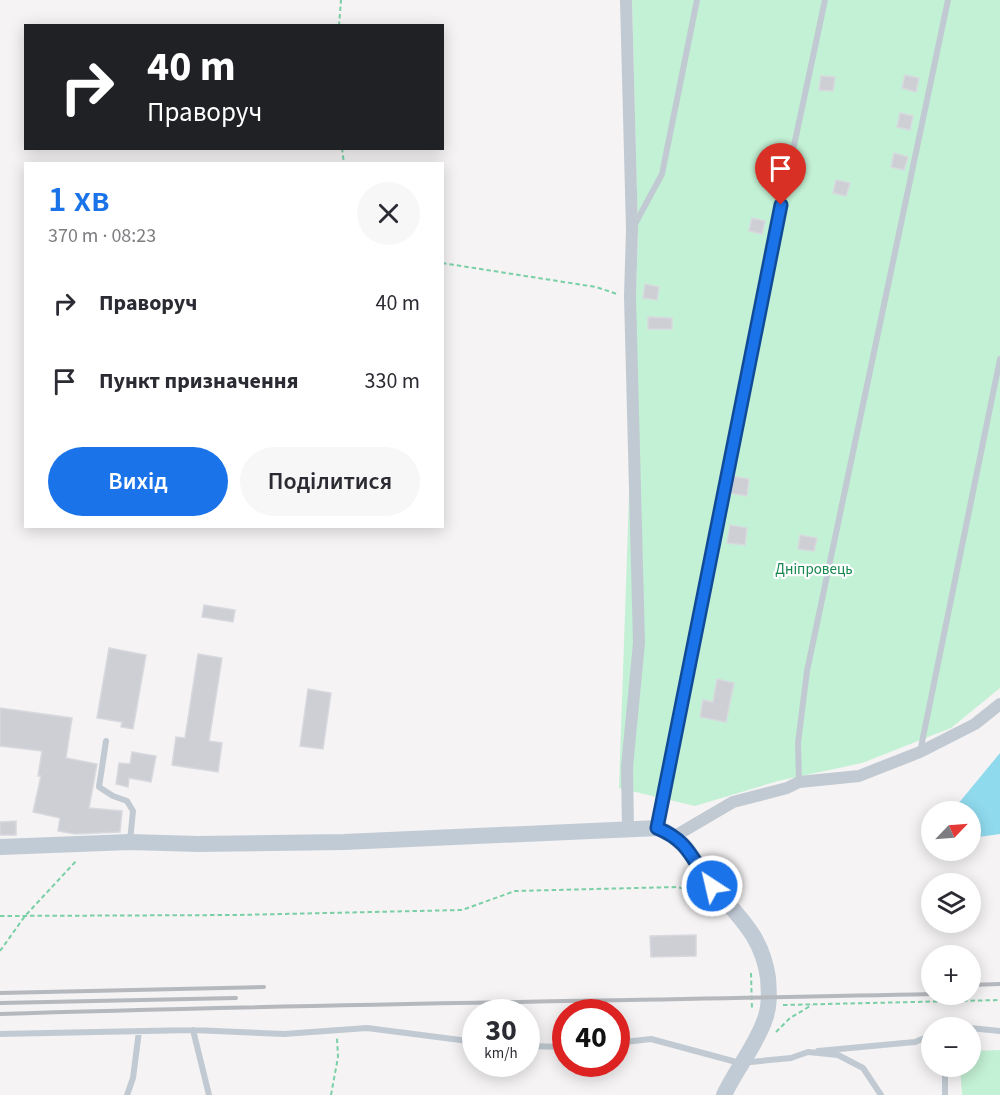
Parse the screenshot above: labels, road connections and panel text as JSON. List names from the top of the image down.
{
  "parks": ["Дніпровець"],
  "north": "top right",
  "page": {
    "turn": ["40 m", "Праворуч"],
    "heading": ["1 хв", "370 m · 08:23"],
    "list": [
      {
        "name": "Праворуч",
        "value": "40 m"
      },
      {
        "name": "Пункт призначення",
        "value": "330 m"
      }
    ],
    "buttons": ["Вихід", "Поділитися"],
    "map_buttons": ["+", "−"],
    "speed": "30 km/h",
    "limit": "40"
  }
}
